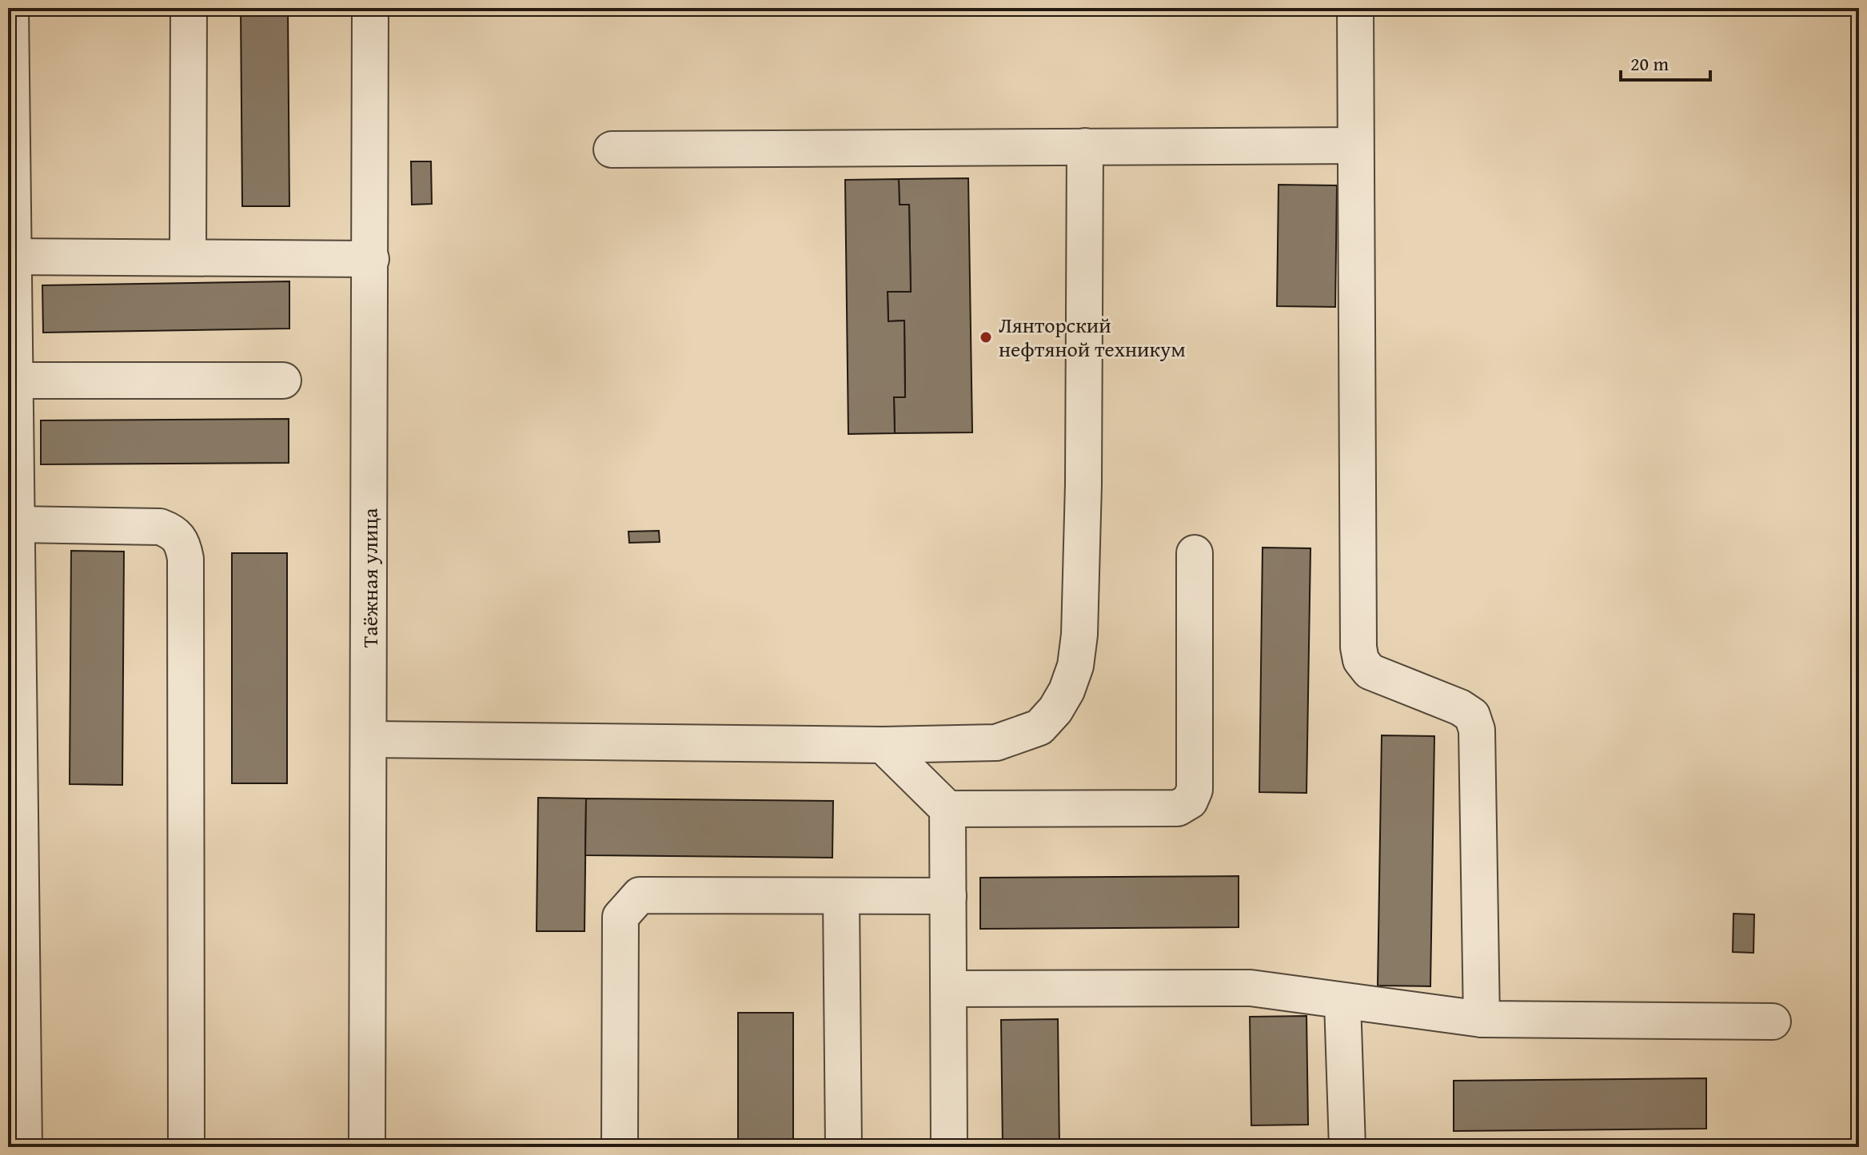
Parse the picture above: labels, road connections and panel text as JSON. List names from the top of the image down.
{
  "streets": {
    "street": ["Таёжная улица"]
  },
  "places": ["Лянторский нефтяной техникум"],
  "scale_bar": "20 m"
}
